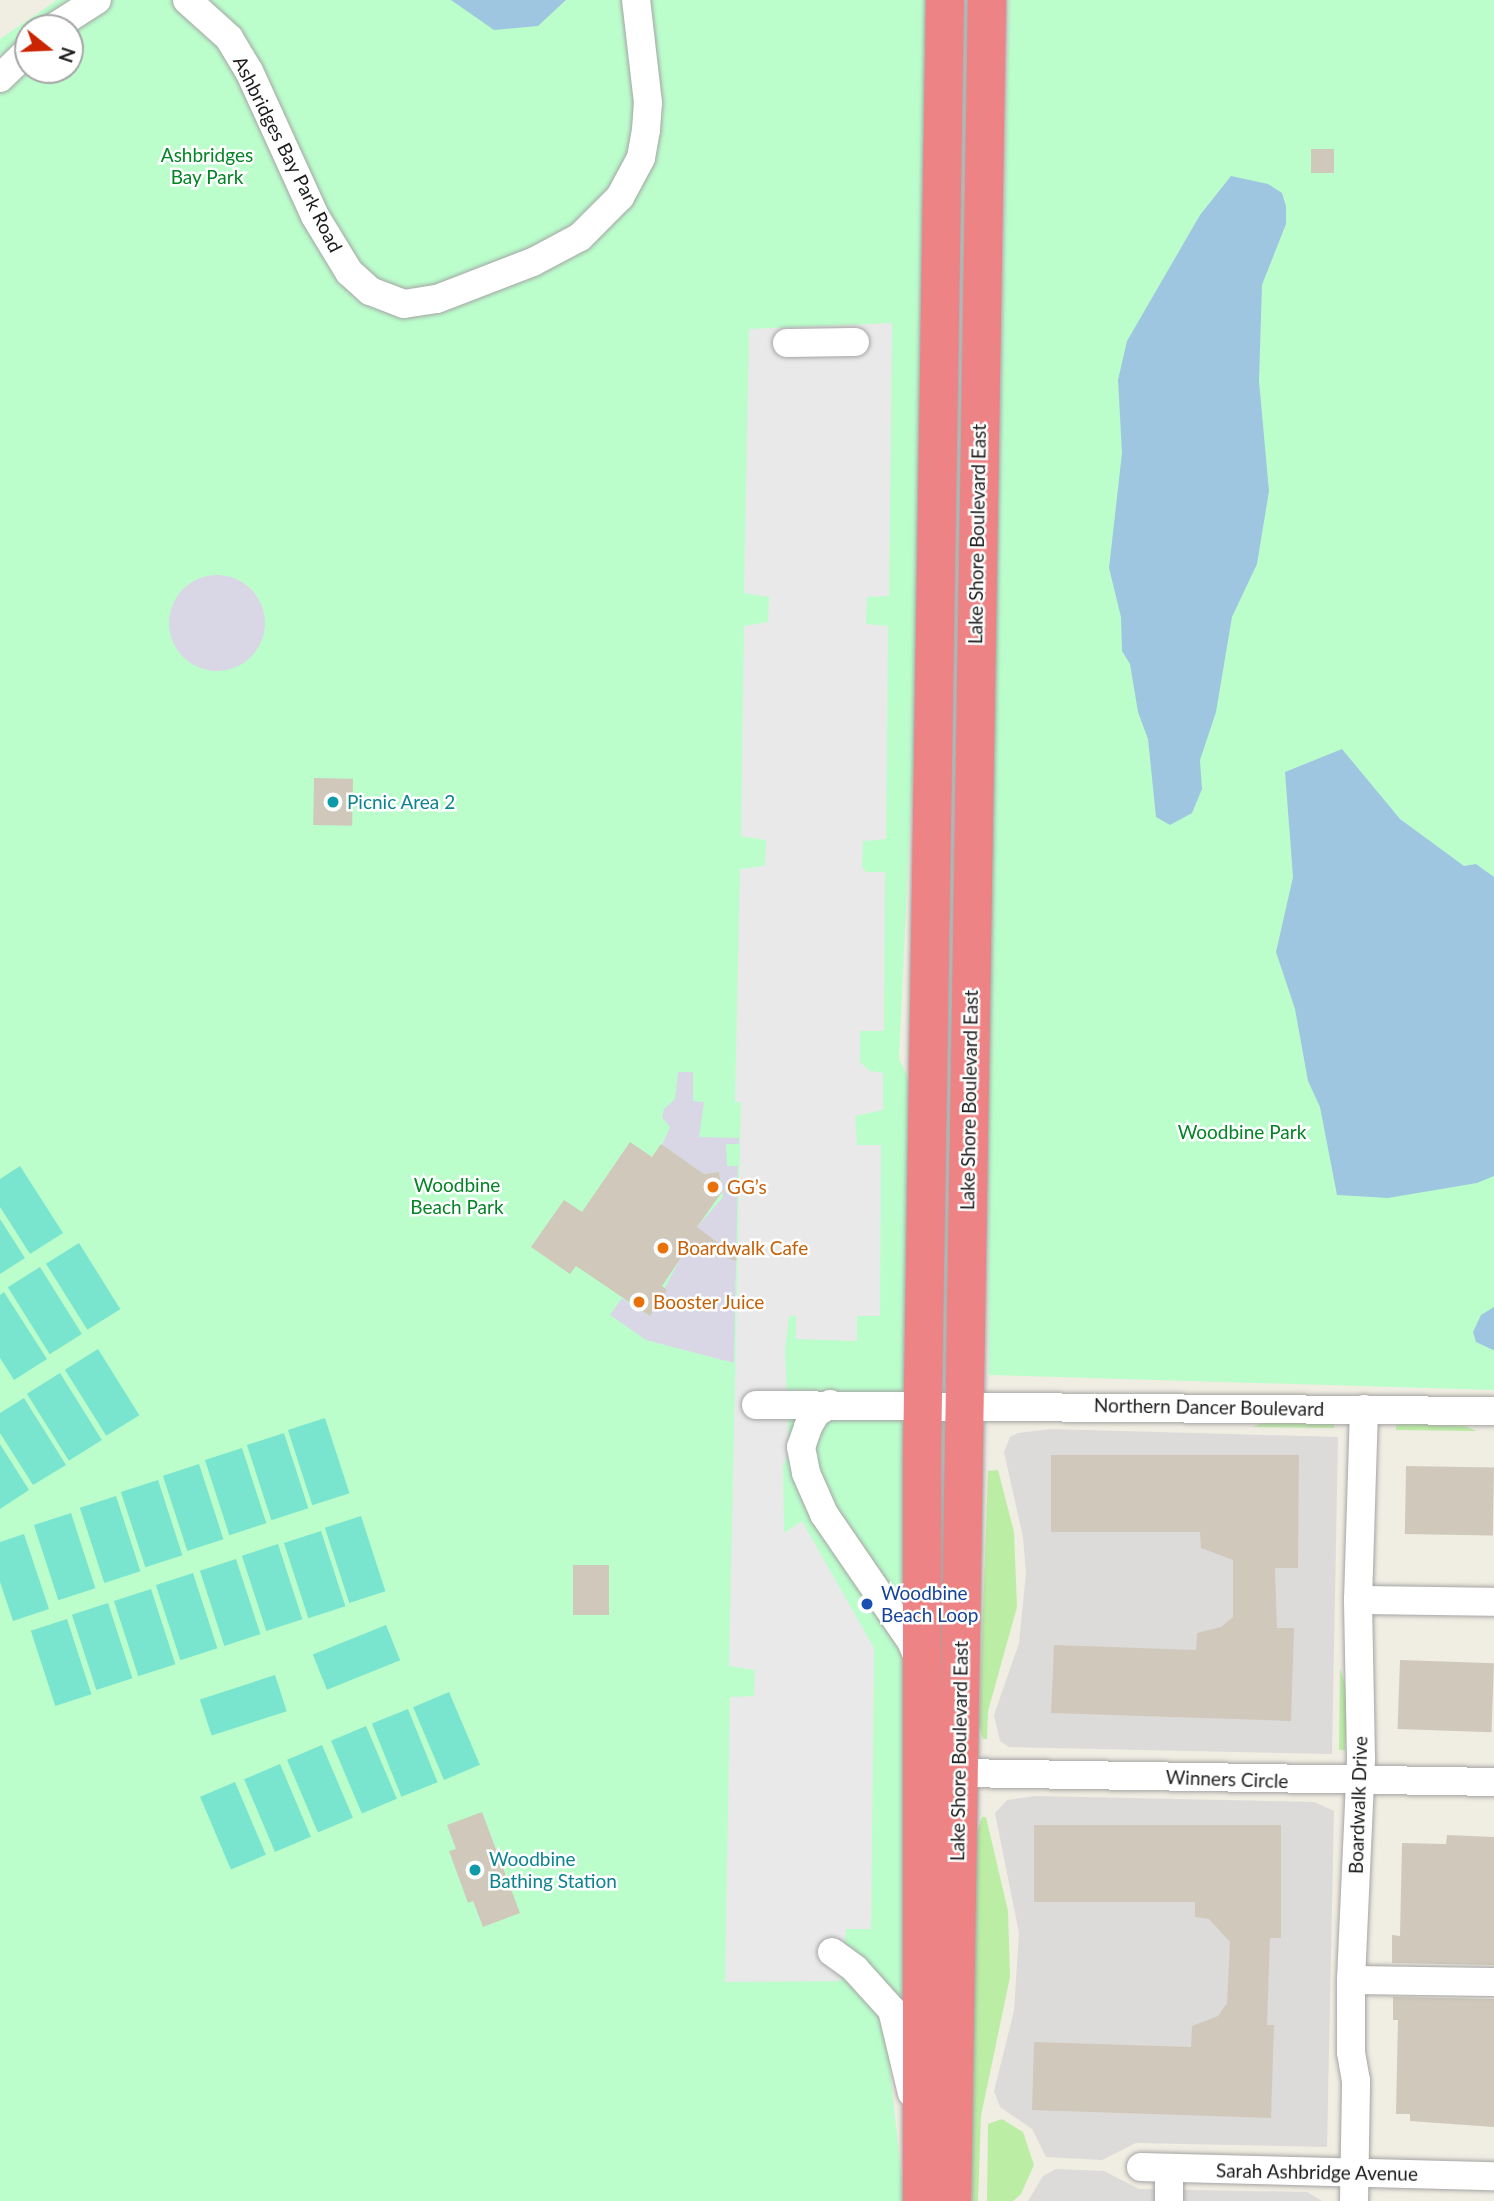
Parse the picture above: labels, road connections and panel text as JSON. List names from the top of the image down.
{
  "streets": {
    "highway": ["Lake Shore Boulevard East"],
    "street": [
      "Ashbridges Bay Park Road",
      "Northern Dancer Boulevard",
      "Winners Circle",
      "Boardwalk Drive",
      "Sarah Ashbridge Avenue"
    ]
  },
  "crossings": [
    ["Lake Shore Boulevard East", "Northern Dancer Boulevard"],
    ["Lake Shore Boulevard East", "Winners Circle"],
    ["Northern Dancer Boulevard", "Boardwalk Drive"],
    ["Winners Circle", "Boardwalk Drive"],
    ["Boardwalk Drive", "Sarah Ashbridge Avenue"]
  ],
  "parks": ["Ashbridges Bay Park", "Woodbine Park", "Woodbine Beach Park"],
  "places": [
    "Picnic Area 2",
    "GG’s",
    "Boardwalk Cafe",
    "Booster Juice",
    "Woodbine Beach Loop",
    "Woodbine Bathing Station"
  ],
  "north": "right"
}
